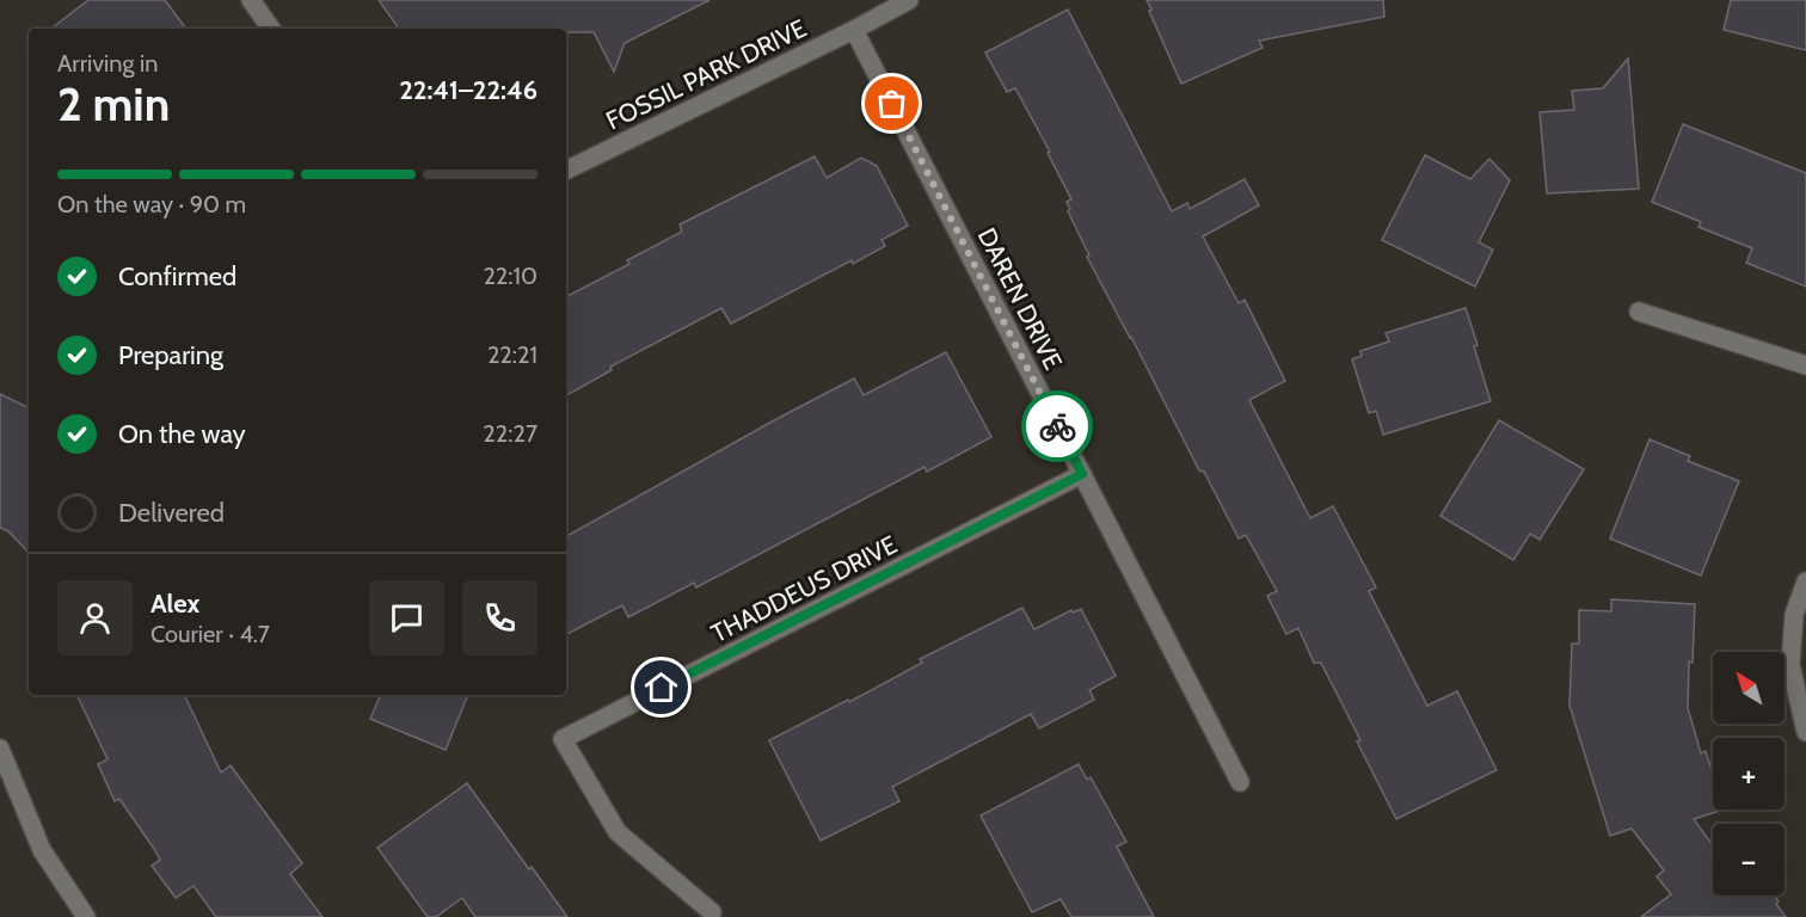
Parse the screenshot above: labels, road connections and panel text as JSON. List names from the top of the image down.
{
  "streets": {
    "street": ["FOSSIL PARK DRIVE", "DAREN DRIVE", "THADDEUS DRIVE"]
  },
  "crossings": [
    ["FOSSIL PARK DRIVE", "DAREN DRIVE"],
    ["DAREN DRIVE", "THADDEUS DRIVE"]
  ],
  "north": "top left",
  "page": {
    "heading": ["2 min", "Arriving in", "22:41–22:46"],
    "panel": ["Alex", "Courier · 4.7"],
    "bar": "On the way · 90 m",
    "list": [
      ["Confirmed", "22:10"],
      ["Preparing", "22:21"],
      ["On the way", "22:27"],
      "Delivered"
    ],
    "map_buttons": ["+", "−"]
  }
}
